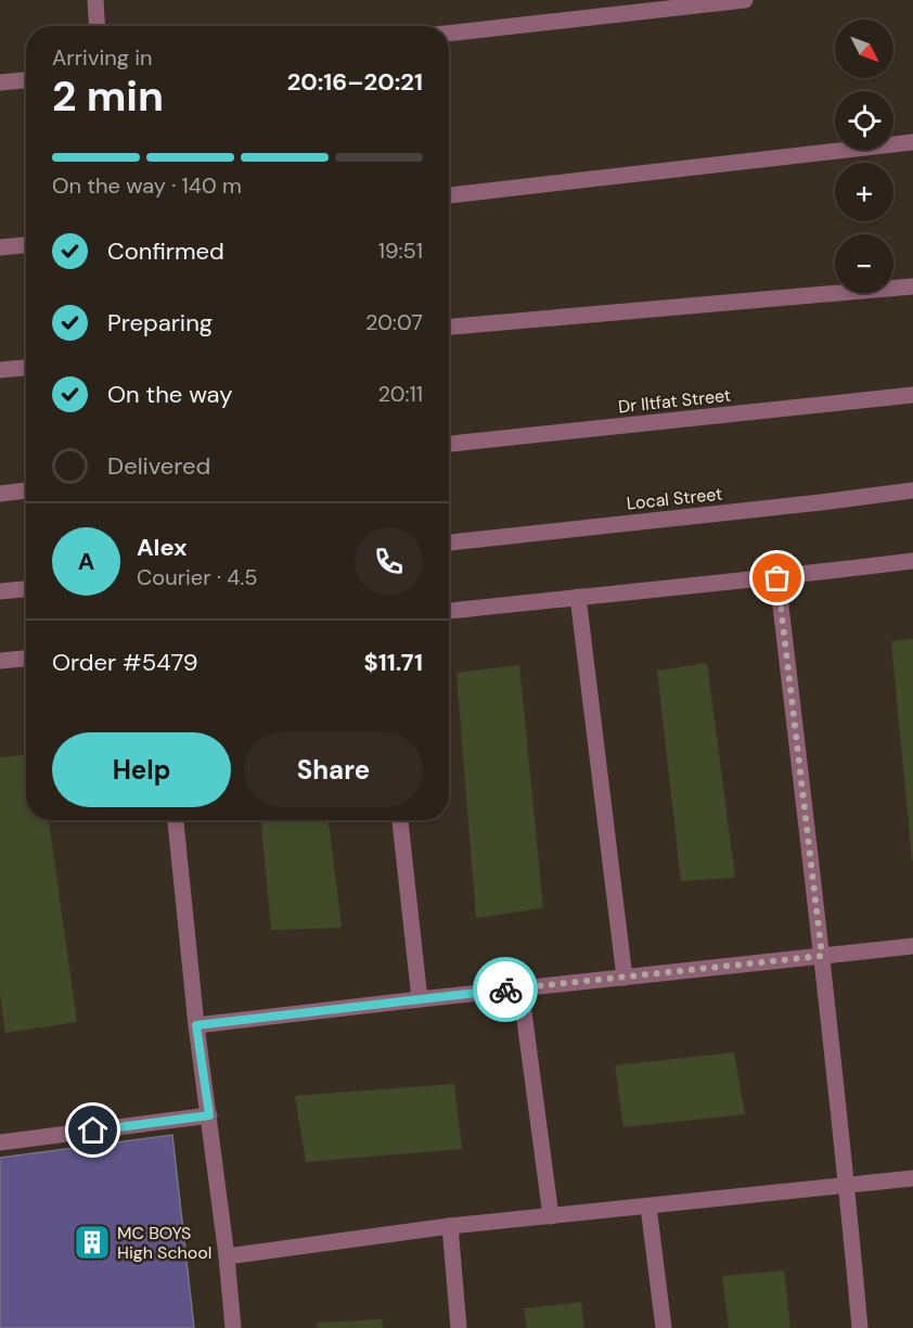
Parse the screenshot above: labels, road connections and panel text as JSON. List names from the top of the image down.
{
  "streets": {
    "street": ["Dr Iltfat Street", "Local Street"]
  },
  "places": {
    "building": ["MC BOYS High School"]
  },
  "north": "bottom right",
  "page": {
    "map_buttons": ["+", "−"],
    "heading": ["2 min", "Arriving in", "20:16–20:21"],
    "panel": [
      "Alex",
      "Courier · 4.5",
      "Order #5479",
      "$11.71"
    ],
    "bar": "On the way · 140 m",
    "list": [
      ["Confirmed", "19:51"],
      ["Preparing", "20:07"],
      ["On the way", "20:11"],
      "Delivered"
    ],
    "round": "A",
    "buttons": ["Help", "Share"]
  }
}
